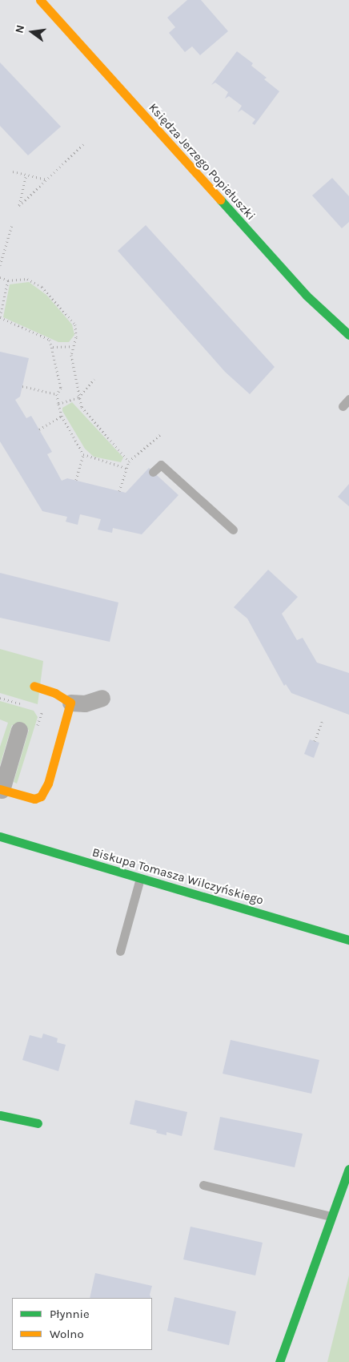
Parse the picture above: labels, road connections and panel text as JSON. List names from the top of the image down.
{
  "streets": {
    "street": ["Księdza Jerzego Popiełuszki", "Biskupa Tomasza Wilczyńskiego"]
  },
  "legend": ["Płynnie", "Wolno"],
  "north": "left"
}
